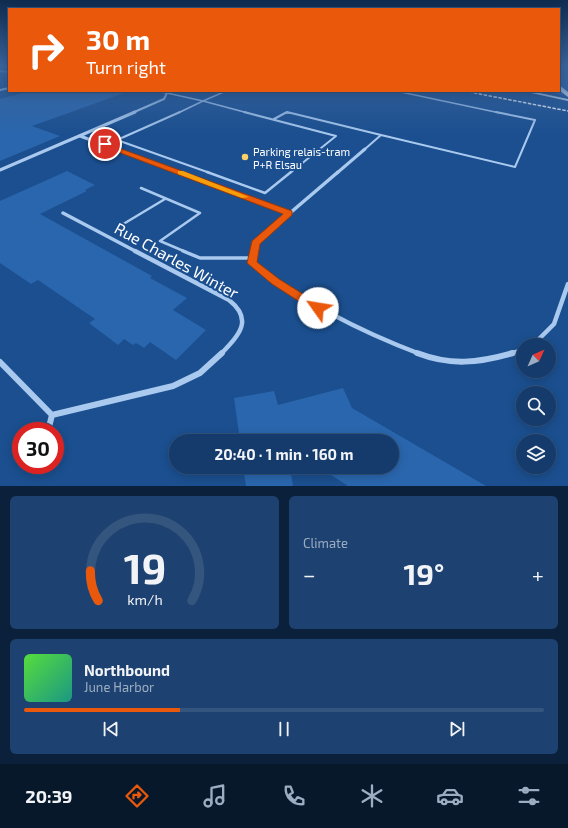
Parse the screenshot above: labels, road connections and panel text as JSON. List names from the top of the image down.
{
  "streets": {
    "street": ["Rue Charles Winter"]
  },
  "places": ["Parking relais-tram P+R Elsau"],
  "north": "top right",
  "page": {
    "turn": ["30 m", "Turn right"],
    "limit": "30",
    "trip": "20:40 · 1 min · 160 m",
    "tile": "Climate",
    "heat": ["−", "19°", "+"],
    "song": ["Northbound", "June Harbor"],
    "tabs": "20:39",
    "gauge": ["19", "km/h"]
  }
}
